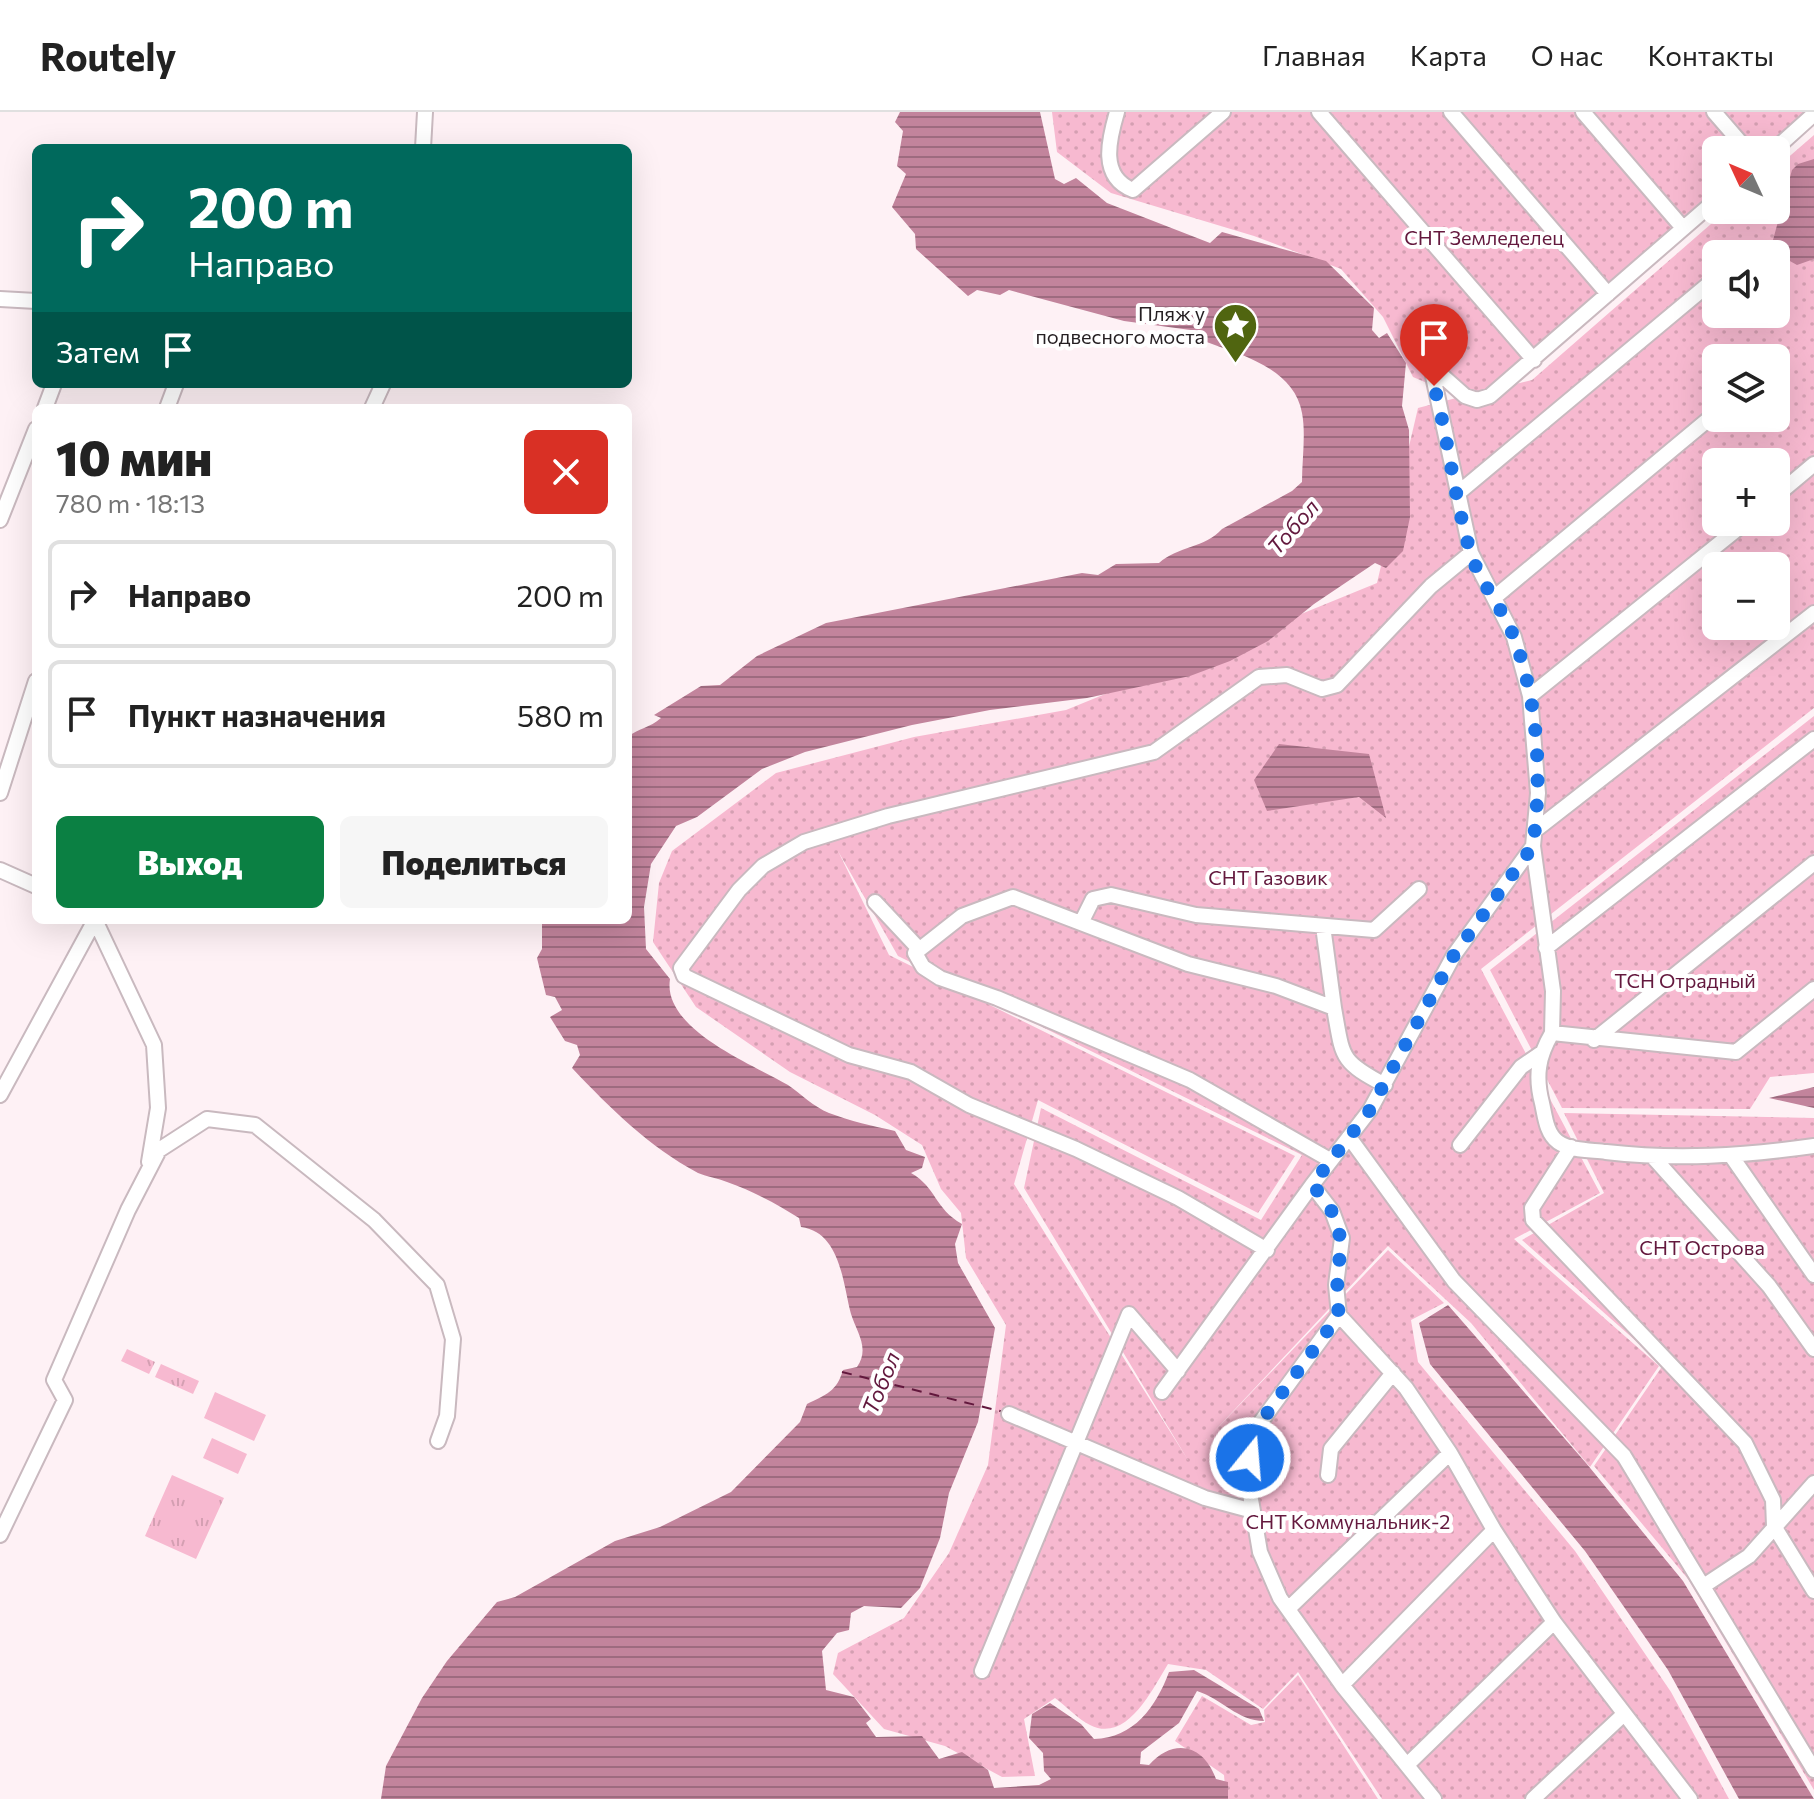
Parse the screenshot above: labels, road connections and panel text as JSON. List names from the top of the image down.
{
  "water": ["Тобол"],
  "parks": [
    "СНТ Земледелец",
    "СНТ Газовик",
    "ТСН Отрадный",
    "СНТ Острова",
    "СНТ Коммунальник-2"
  ],
  "places": {
    "place": ["Пляж у подвесного моста"]
  },
  "north": "top left",
  "page": {
    "header": "Routely",
    "nav": [
      "Главная",
      "Карта",
      "О нас",
      "Контакты"
    ],
    "map_buttons": ["+", "−"],
    "turn": ["200 m", "Направо"],
    "then": "Затем",
    "heading": ["10 мин", "780 m · 18:13"],
    "list": [
      {
        "name": "Направо",
        "value": "200 m"
      },
      {
        "name": "Пункт назначения",
        "value": "580 m"
      }
    ],
    "buttons": ["Выход", "Поделиться"]
  }
}
